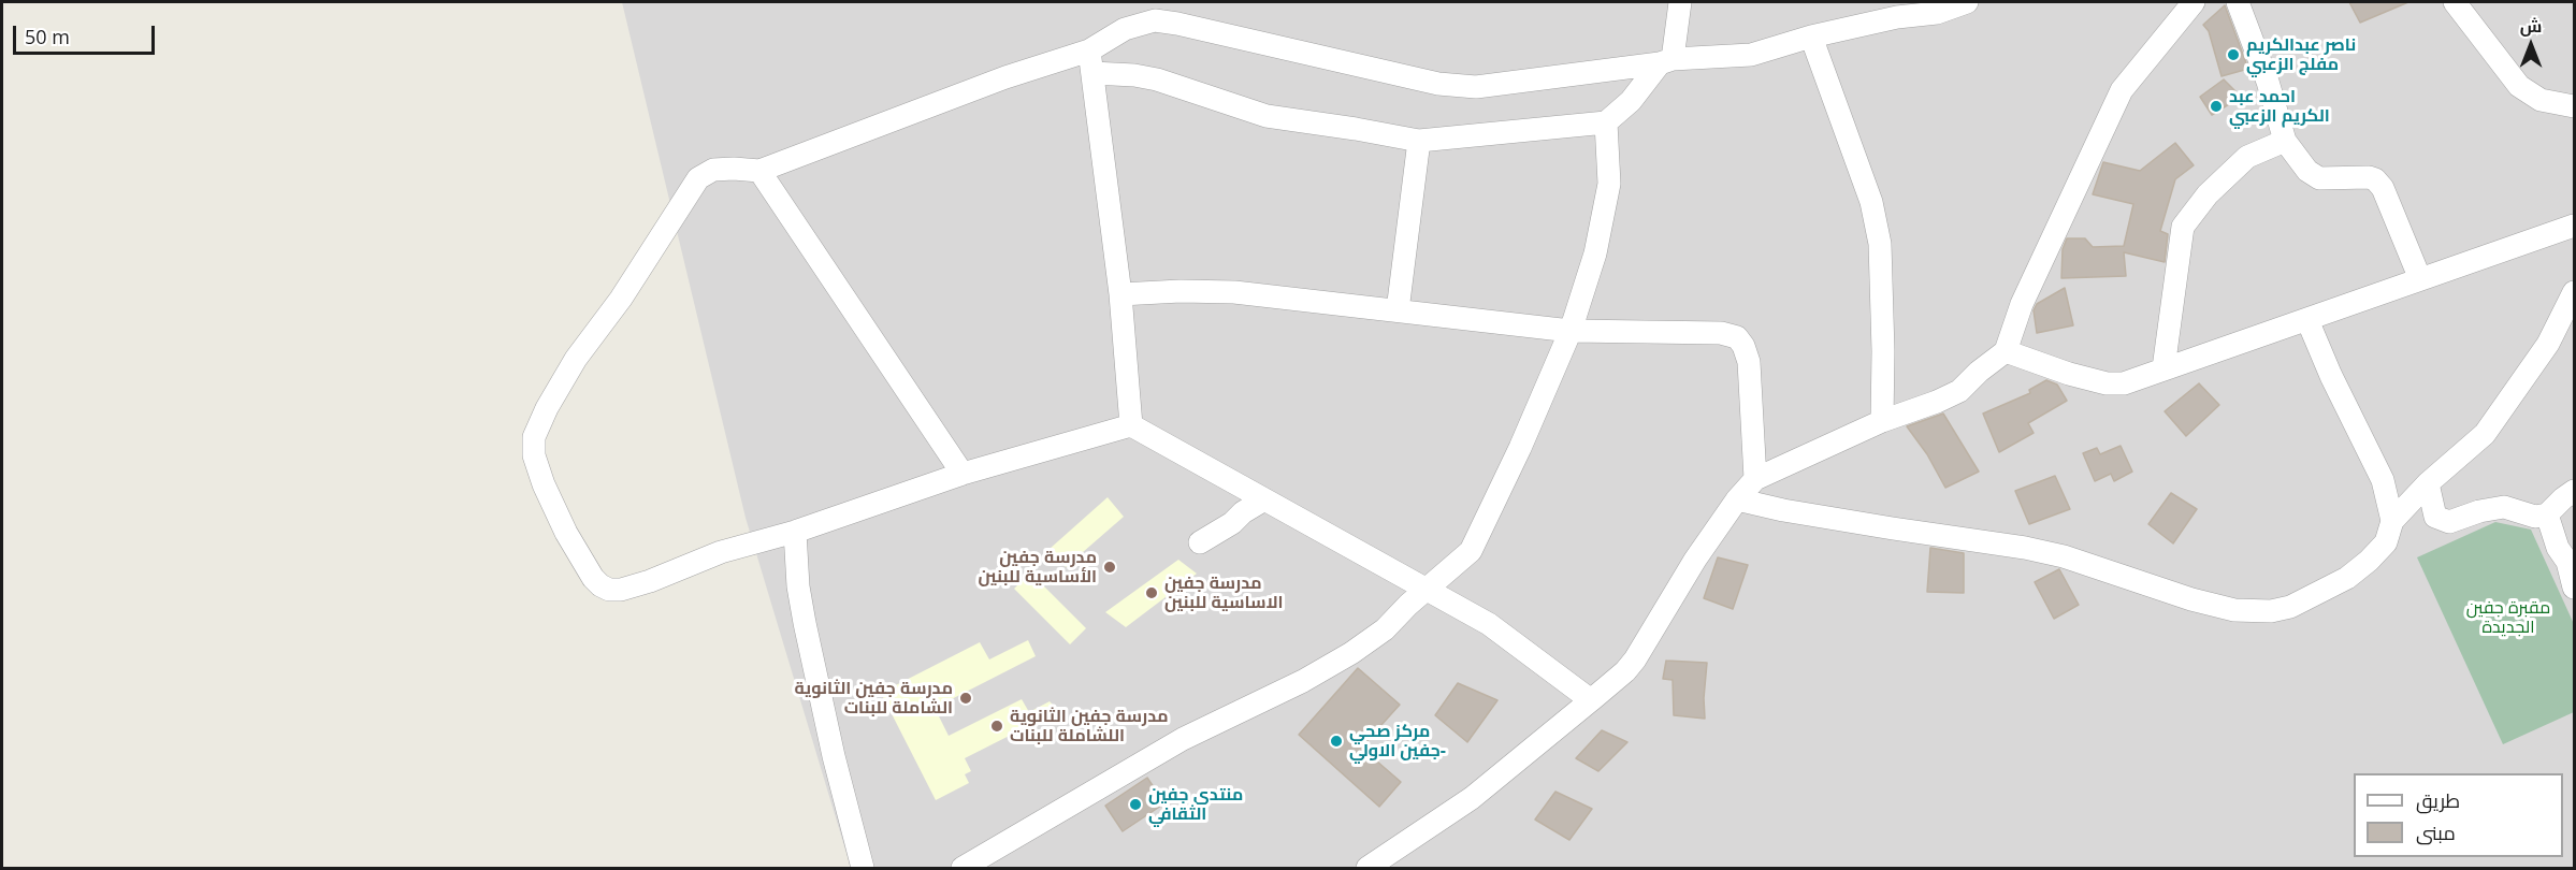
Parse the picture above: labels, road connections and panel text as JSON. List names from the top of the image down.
{
  "parks": ["مقبرة جفين الجديدة"],
  "places": [
    "ناصر عبدالكريم مفلج الزعبي",
    "احمد عبد الكريم الزعبي",
    "مدرسة جفين الأساسية للبنين",
    "مدرسة جفين الاساسية للبنين",
    "مدرسة جفين الثانوية الشاملة للبنات",
    "مدرسة جفين الثانوية اللشاملة للبنات",
    "مركز صحي جفين الاولي-",
    "منتدى جفين الثقافي"
  ],
  "legend": ["طريق", "مبنى"],
  "scale_bar": "50 m",
  "north": "top"
}
